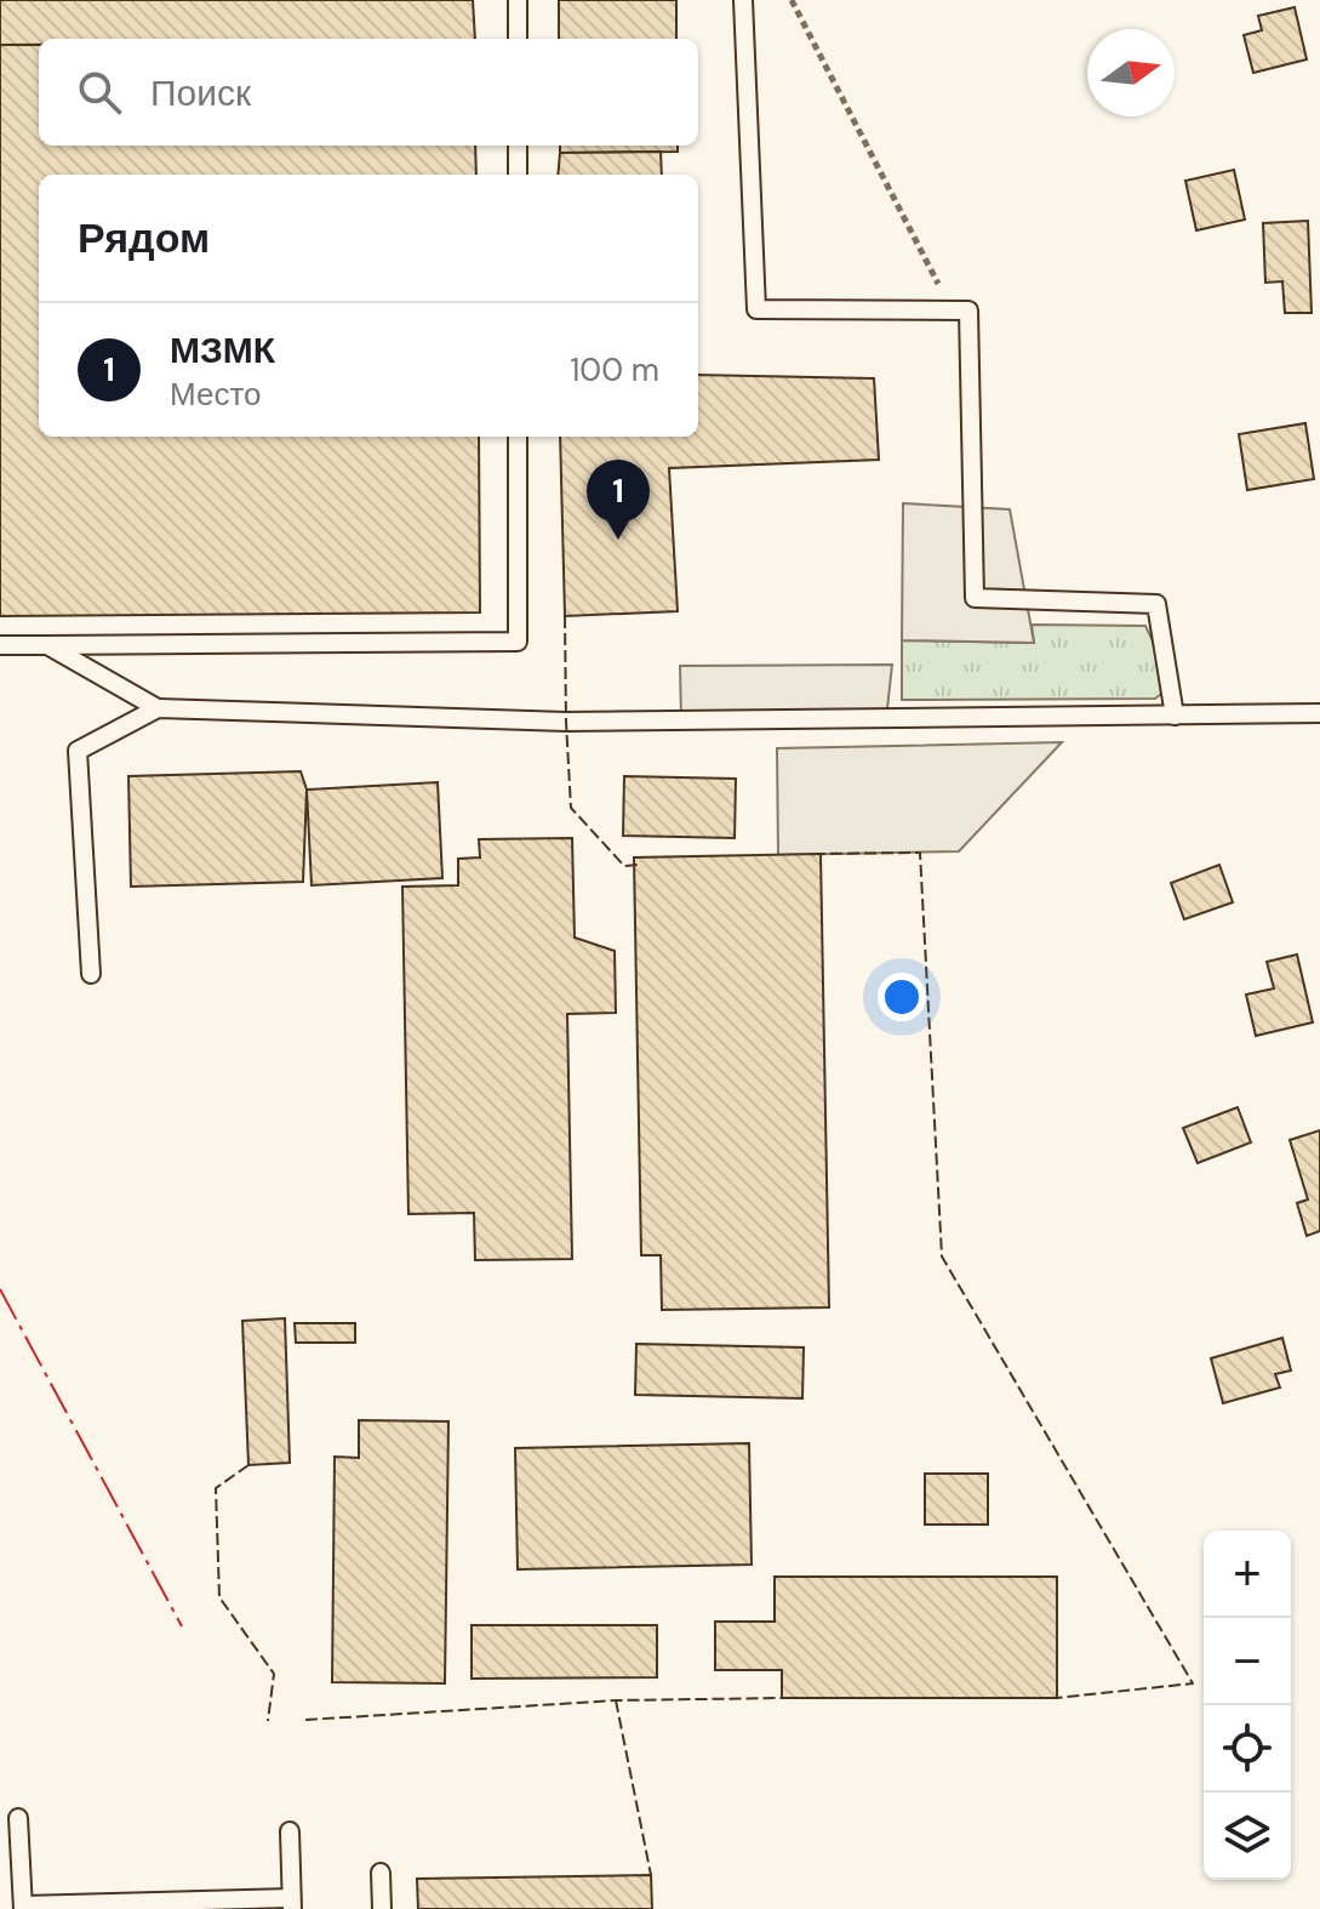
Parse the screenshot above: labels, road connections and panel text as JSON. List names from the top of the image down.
{
  "north": "right",
  "page": {
    "search": "Поиск",
    "heading": "Рядом",
    "list": [
      {
        "mark": "1",
        "name": "МЗМК",
        "note": "Место",
        "value": "100 m"
      }
    ],
    "pins": "1",
    "map_buttons": ["+", "−"]
  }
}
